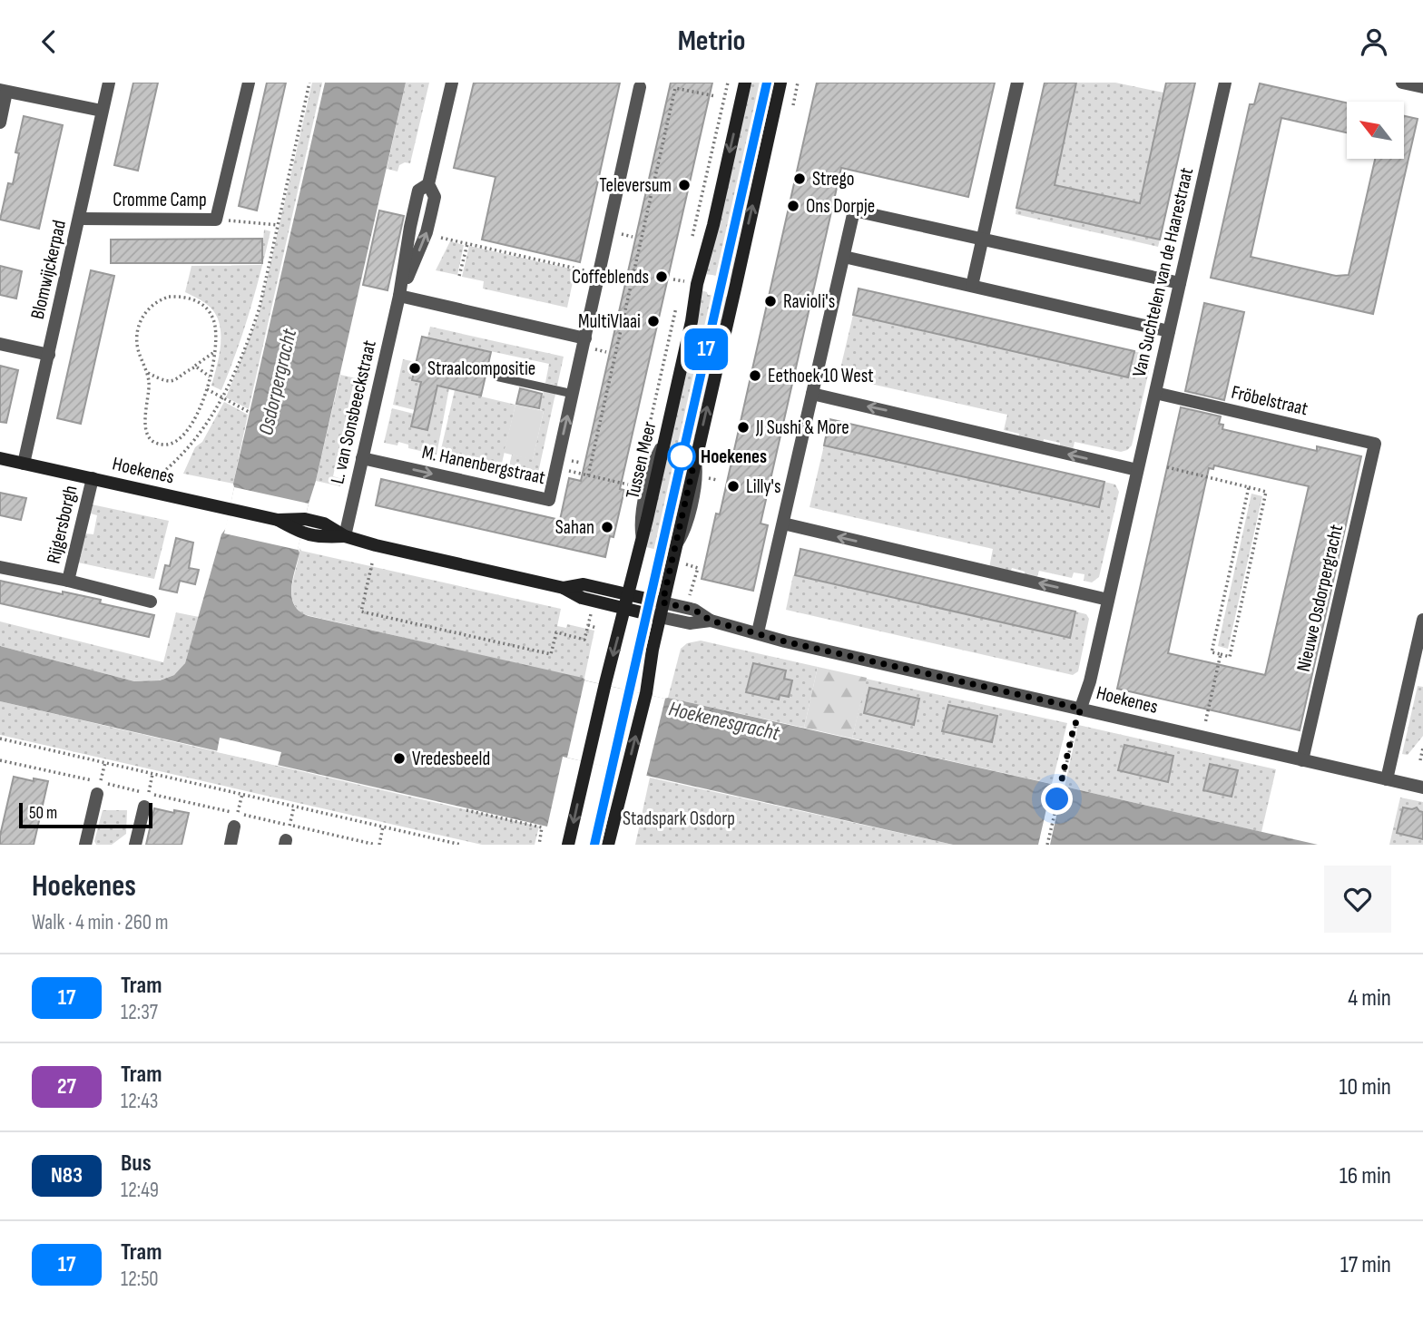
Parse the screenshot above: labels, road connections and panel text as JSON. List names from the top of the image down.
{
  "streets": {
    "street": [
      "Cromme Camp",
      "Blomwijckerpad",
      "Van Suchtelen van de Haarestraat",
      "Fröbelstraat",
      "L. van Sonsbeeckstraat",
      "Tussen Meer",
      "M. Hanenbergstraat",
      "Hoekenes",
      "Rijgersborgh",
      "Nieuwe Osdorpergracht"
    ]
  },
  "crossings": [
    ["Cromme Camp", "Blomwijckerpad"],
    ["Blomwijckerpad", "Hoekenes"],
    ["Van Suchtelen van de Haarestraat", "Fröbelstraat"],
    ["Van Suchtelen van de Haarestraat", "Hoekenes"],
    ["Fröbelstraat", "Nieuwe Osdorpergracht"],
    ["L. van Sonsbeeckstraat", "M. Hanenbergstraat"],
    ["L. van Sonsbeeckstraat", "Hoekenes"],
    ["Tussen Meer", "Hoekenes"],
    ["Hoekenes", "Rijgersborgh"],
    ["Hoekenes", "Nieuwe Osdorpergracht"]
  ],
  "water": ["Osdorpergracht", "Hoekenesgracht"],
  "parks": ["Stadspark Osdorp"],
  "places": [
    "Strego",
    "Televersum",
    "Ons Dorpje",
    "Coffeblends",
    "Ravioli's",
    "MultiVlaai",
    "Straalcompositie",
    "Eethoek 10 West",
    "JJ Sushi & More",
    "Hoekenes",
    "Lilly's",
    "Sahan",
    "Vredesbeeld"
  ],
  "lines": ["tram line 17"],
  "scale_bar": "50 m",
  "north": "top left",
  "page": {
    "header": "Metrio",
    "on_map": "17",
    "scale": "50 m",
    "heading": ["Hoekenes", "Walk · 4 min · 260 m"],
    "list": [
      {
        "mark": "17",
        "name": "Tram",
        "note": "12:37",
        "value": "4 min"
      },
      {
        "mark": "27",
        "name": "Tram",
        "note": "12:43",
        "value": "10 min"
      },
      {
        "mark": "N83",
        "name": "Bus",
        "note": "12:49",
        "value": "16 min"
      },
      {
        "mark": "17",
        "name": "Tram",
        "note": "12:50",
        "value": "17 min"
      }
    ]
  }
}
